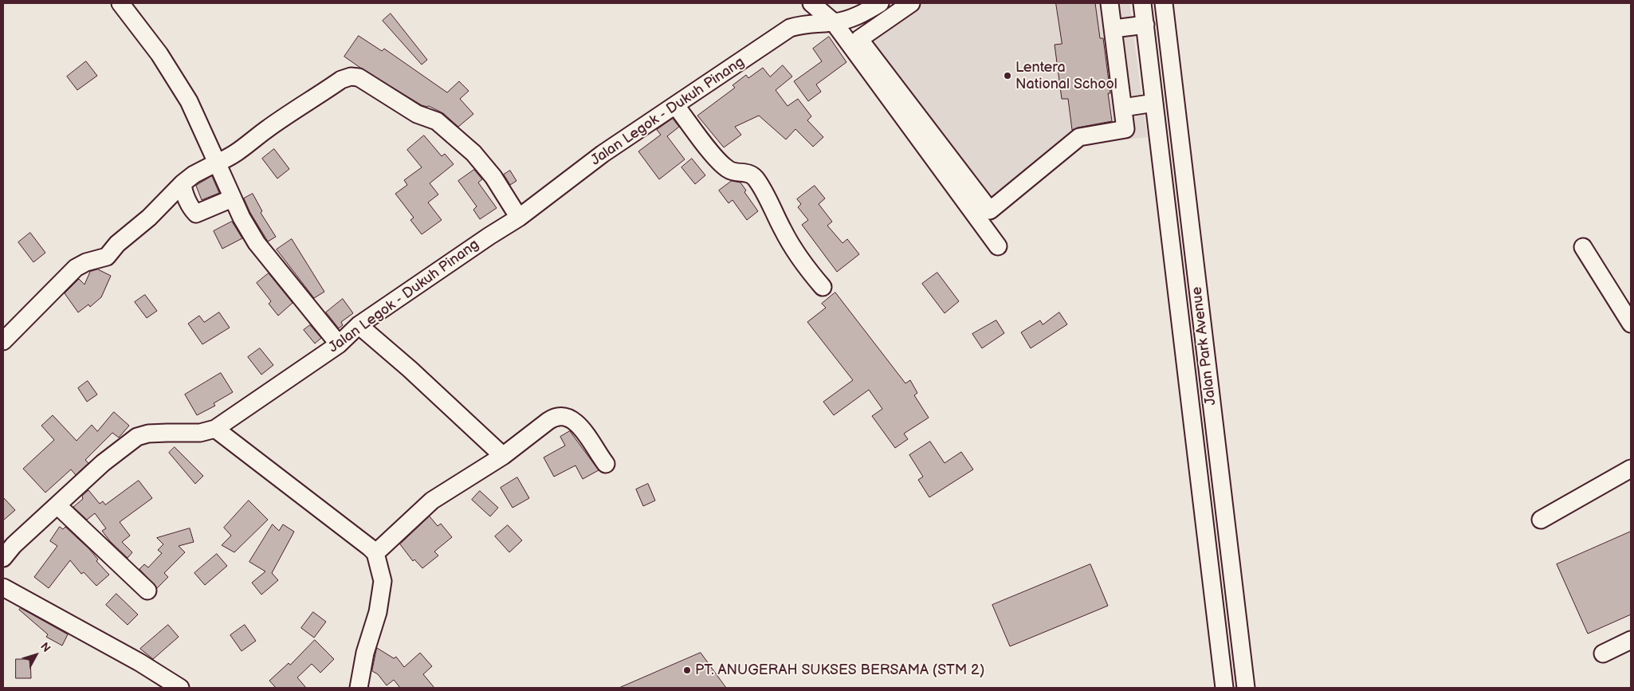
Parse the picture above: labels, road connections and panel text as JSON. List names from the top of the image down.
{
  "streets": {
    "street": ["Jalan Legok - Dukuh Pinang", "Jalan Park Avenue"]
  },
  "places": ["Lentera National School", "PT. ANUGERAH SUKSES BERSAMA (STM 2)"],
  "north": "top right"
}
